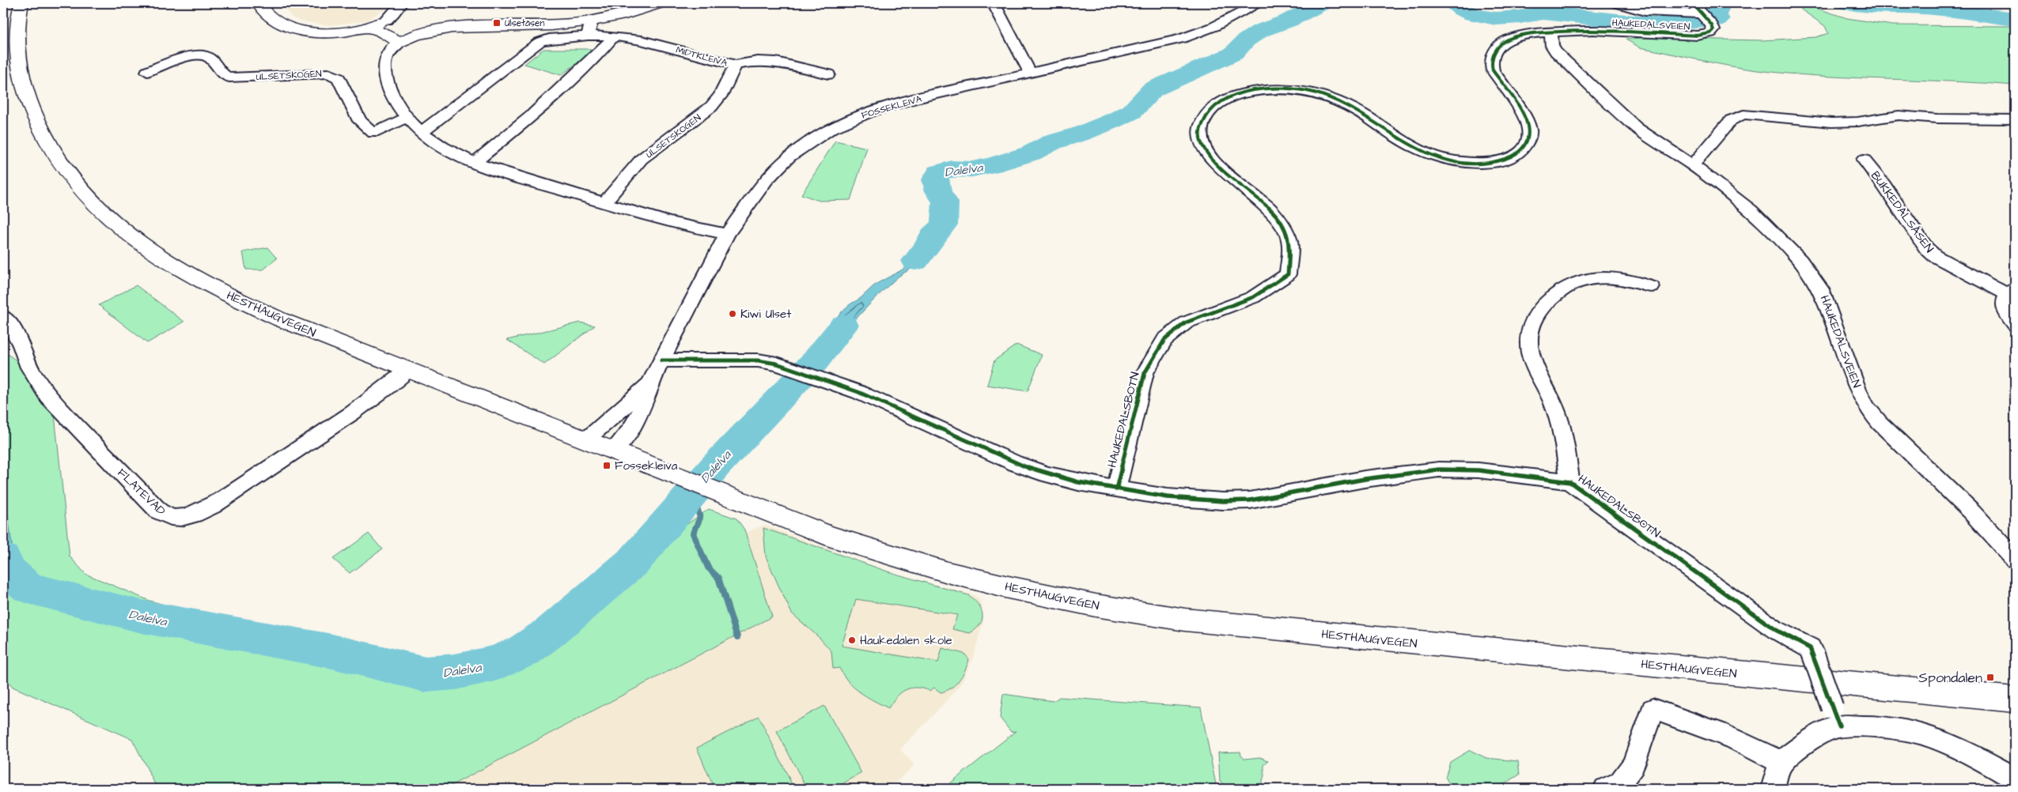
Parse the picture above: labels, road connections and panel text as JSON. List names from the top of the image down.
{
  "streets": {
    "main road": ["MIDTKLEIVA", "HESTHAUGVEGEN"],
    "street": [
      "HAUKEDALSVEIEN",
      "ULSETSKOGEN",
      "FOSSEKLEIVA",
      "BUKKEDALSÅSEN",
      "HAUKEDALSBOTN",
      "FLATEVAD"
    ]
  },
  "crossings": [
    ["HAUKEDALSVEIEN", "HAUKEDALSBOTN"],
    ["MIDTKLEIVA", "ULSETSKOGEN"],
    ["FOSSEKLEIVA", "HESTHAUGVEGEN"],
    ["FOSSEKLEIVA", "HAUKEDALSBOTN"],
    ["HESTHAUGVEGEN", "FLATEVAD"]
  ],
  "water": ["Dalelva"],
  "places": {
    "transit": ["Ulsetåsen", "Fossekleiva", "Spondalen"],
    "other": ["Kiwi Ulset", "Haukedalen skole"]
  }
}
